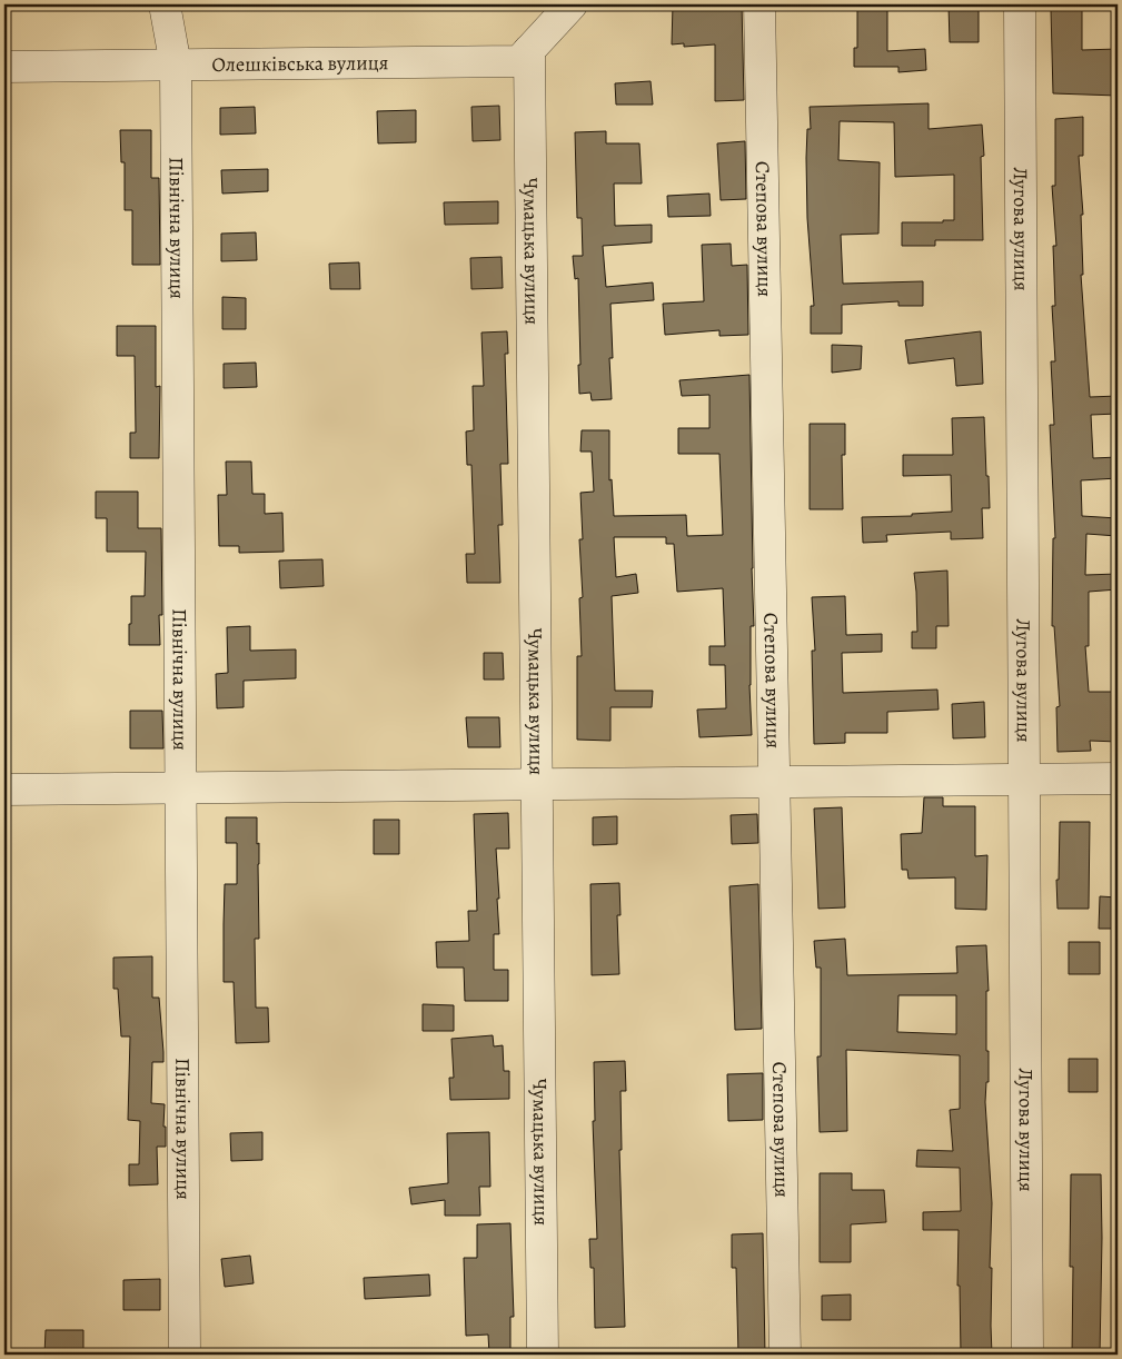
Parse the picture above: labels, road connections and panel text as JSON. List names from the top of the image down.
{
  "streets": {
    "street": [
      "Олешківська вулиця",
      "Північна вулиця",
      "Степова вулиця",
      "Лугова вулиця",
      "Чумацька вулиця"
    ]
  },
  "crossings": [
    ["Олешківська вулиця", "Північна вулиця"],
    ["Олешківська вулиця", "Чумацька вулиця"]
  ]
}
